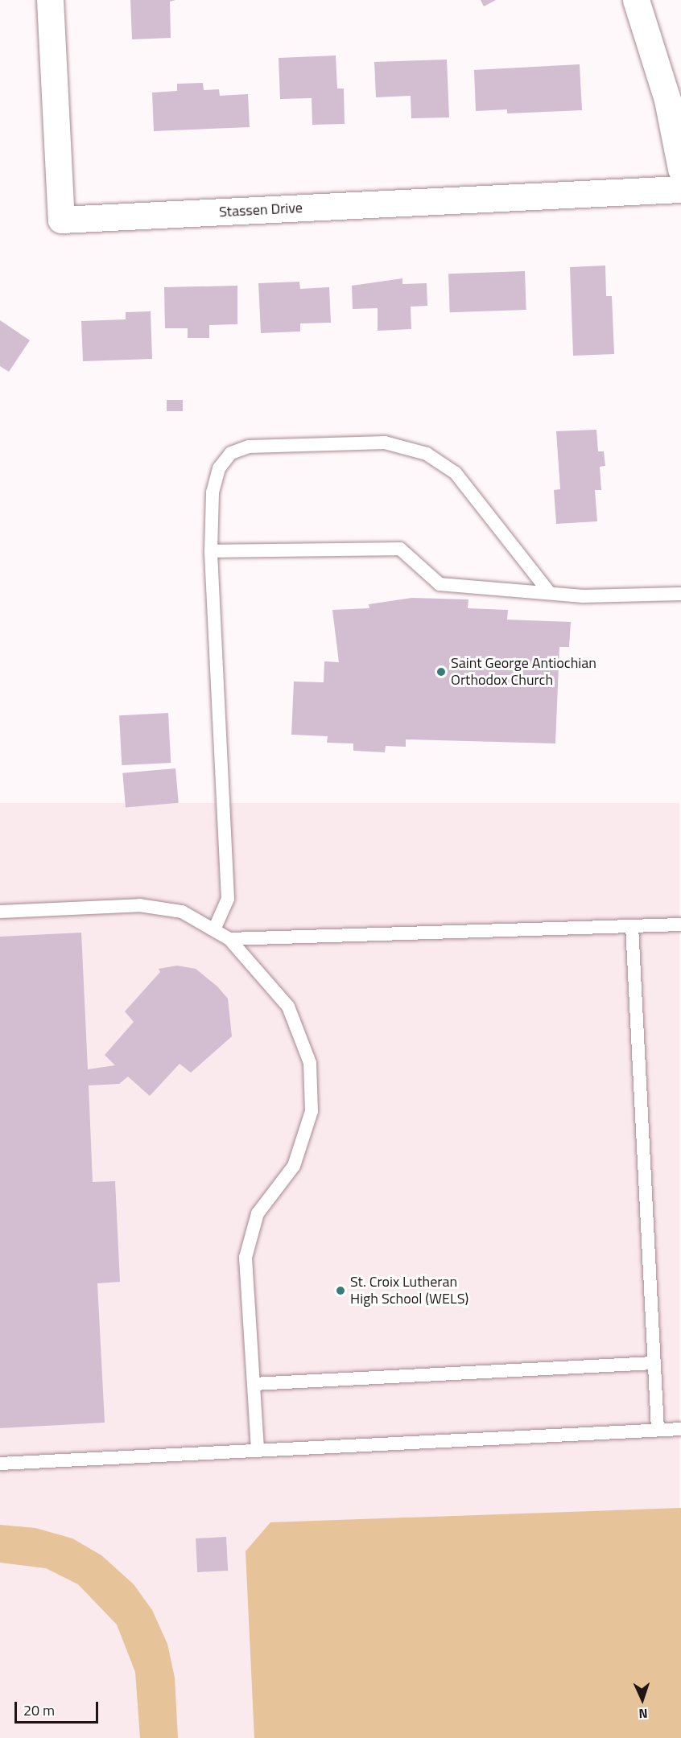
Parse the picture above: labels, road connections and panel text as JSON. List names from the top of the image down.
{
  "streets": {
    "street": ["Stassen Drive"]
  },
  "places": ["Saint George Antiochian Orthodox Church", "St. Croix Lutheran High School (WELS)"],
  "scale_bar": "20 m",
  "north": "bottom"
}
